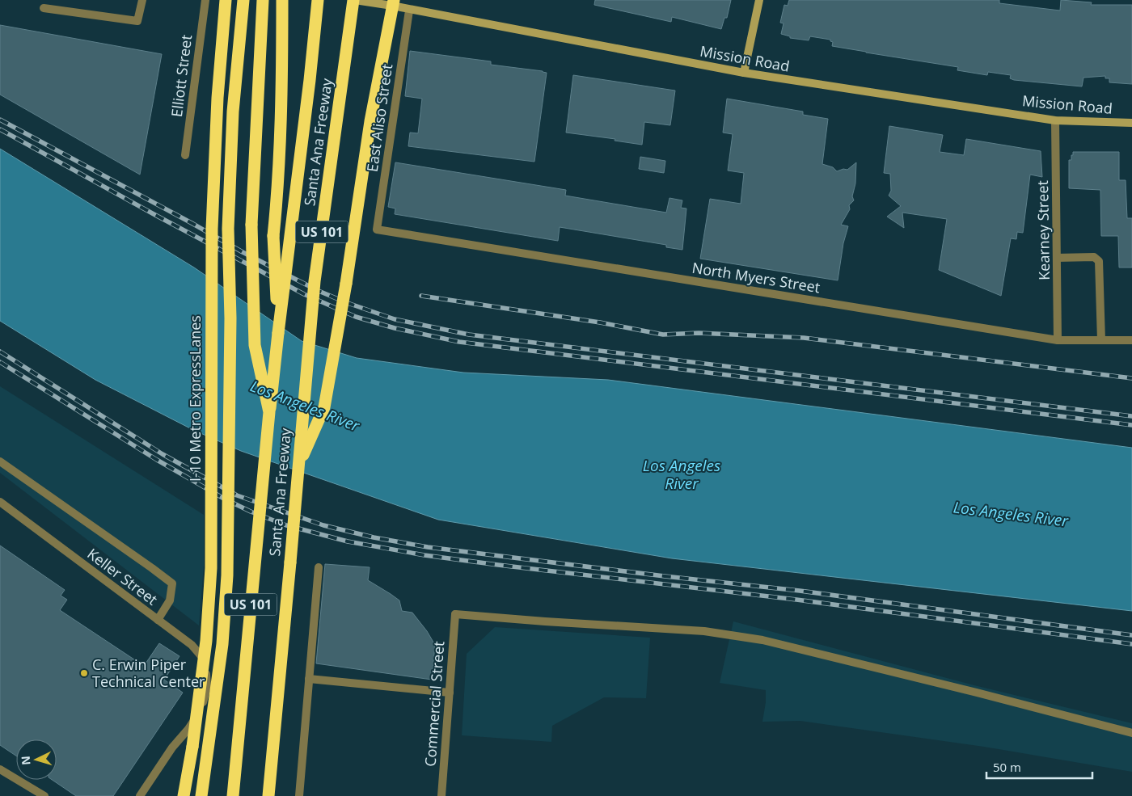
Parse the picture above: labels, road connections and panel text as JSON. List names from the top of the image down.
{
  "streets": {
    "highway": ["Santa Ana Freeway", "US 101", "I-10 Metro ExpressLanes"],
    "main road": ["Mission Road"],
    "street": [
      "Elliott Street",
      "East Aliso Street",
      "Kearney Street",
      "North Myers Street",
      "Keller Street",
      "Commercial Street"
    ]
  },
  "crossings": [
    ["Mission Road", "East Aliso Street"],
    ["Mission Road", "Santa Ana Freeway"],
    ["Mission Road", "Kearney Street"],
    ["East Aliso Street", "North Myers Street"],
    ["Kearney Street", "North Myers Street"]
  ],
  "water": ["Los Angeles River"],
  "places": ["C. Erwin Piper Technical Center"],
  "scale_bar": "50 m",
  "north": "left"
}
